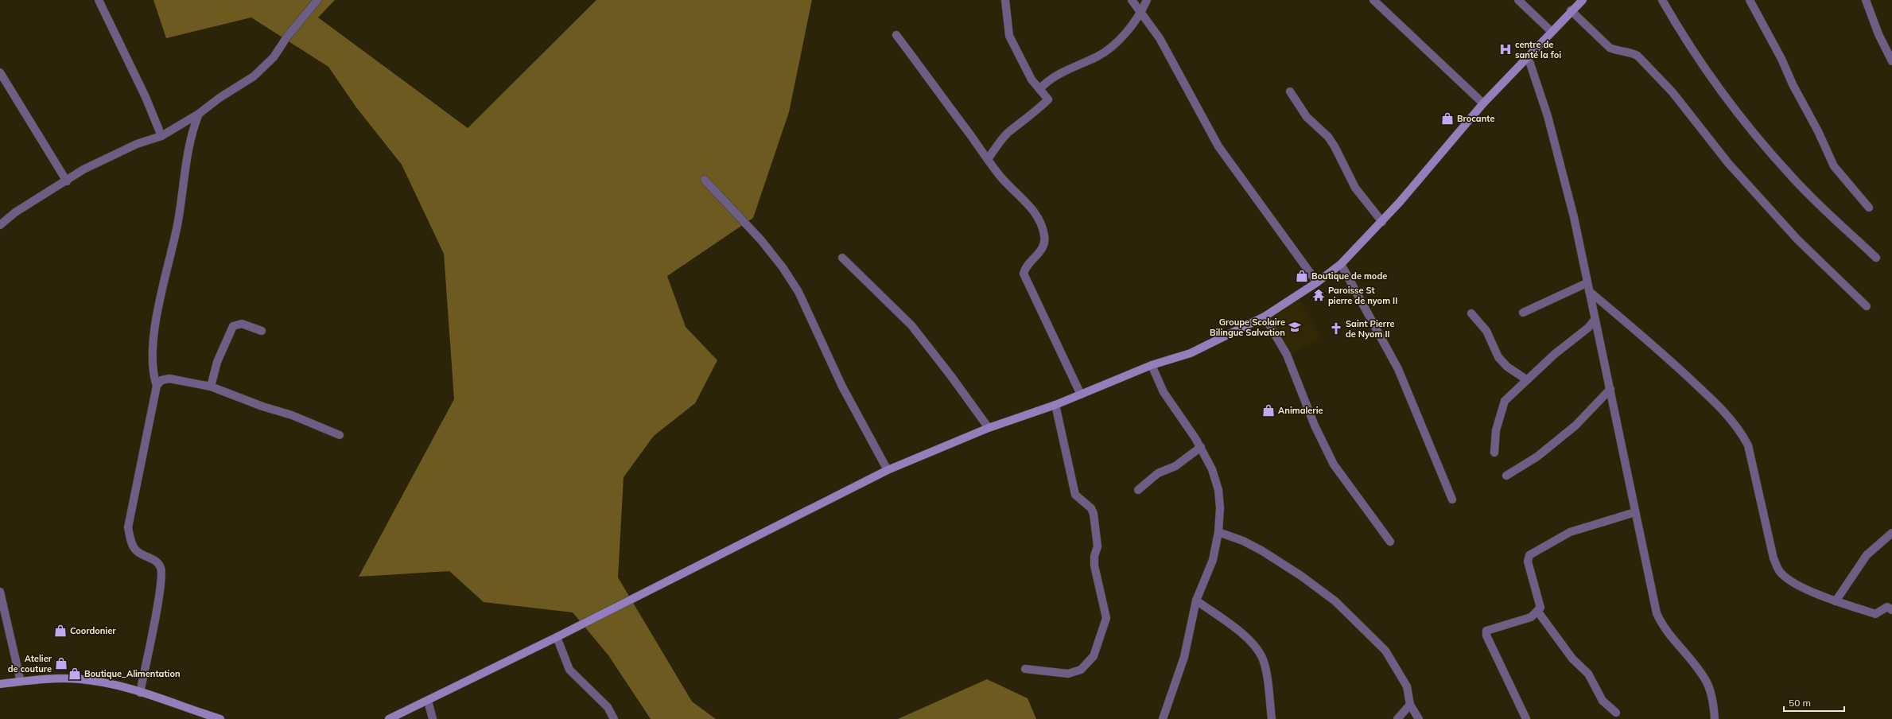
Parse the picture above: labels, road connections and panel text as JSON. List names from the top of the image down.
{
  "places": {
    "hospital": ["centre de santé la foi"],
    "shop": [
      "Brocante",
      "Boutique de mode",
      "Animalerie",
      "Coordonier",
      "Atelier de couture",
      "Boutique_Alimentation"
    ],
    "temple": ["Paroisse St pierre de nyom II"],
    "school or university": ["Groupe Scolaire Bilingue Salvation"],
    "church": ["Saint Pierre de Nyom II"]
  },
  "scale_bar": "50 m"
}
